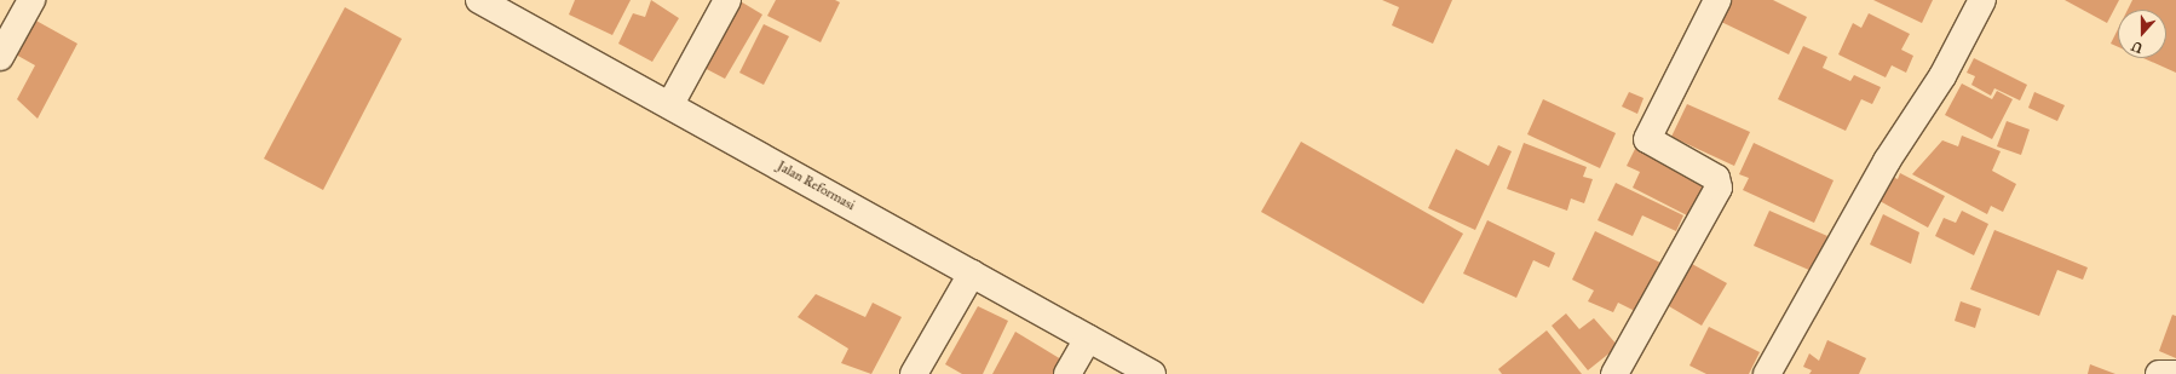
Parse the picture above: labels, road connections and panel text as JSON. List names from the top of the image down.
{
  "streets": {
    "street": ["Jalan Reformasi"]
  },
  "north": "bottom"
}
